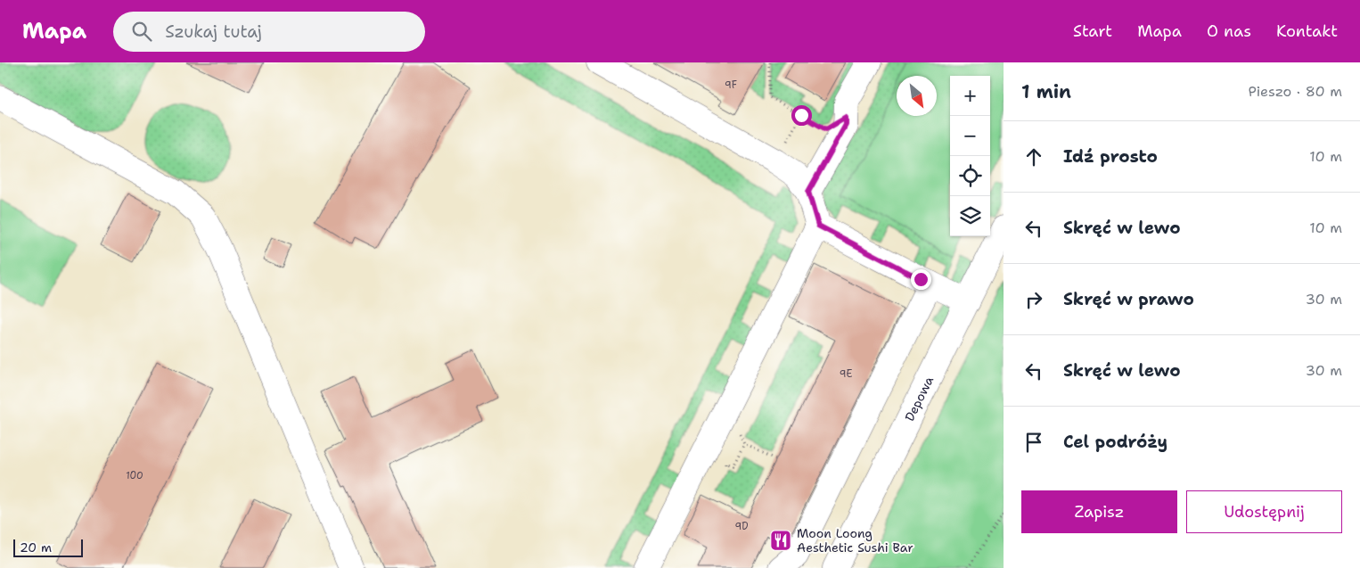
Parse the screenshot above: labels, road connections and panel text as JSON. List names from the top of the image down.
{
  "streets": {
    "street": ["Depowa"]
  },
  "places": {
    "restaurant": ["Moon Loong Aesthetic Sushi Bar"]
  },
  "house_numbers": [
    "9F",
    "9E",
    "100",
    "9D"
  ],
  "scale_bar": "20 m",
  "north": "bottom right",
  "page": {
    "header": "Mapa",
    "search": "Szukaj tutaj",
    "nav": [
      "Start",
      "Mapa",
      "O nas",
      "Kontakt"
    ],
    "heading": ["1 min", "Pieszo · 80 m"],
    "map_buttons": ["+", "−"],
    "list": [
      ["Idź prosto", "10 m"],
      ["Skręć w lewo", "10 m"],
      ["Skręć w prawo", "30 m"],
      ["Skręć w lewo", "30 m"],
      "Cel podróży"
    ],
    "buttons": ["Zapisz", "Udostępnij"],
    "scale": "20 m"
  }
}
